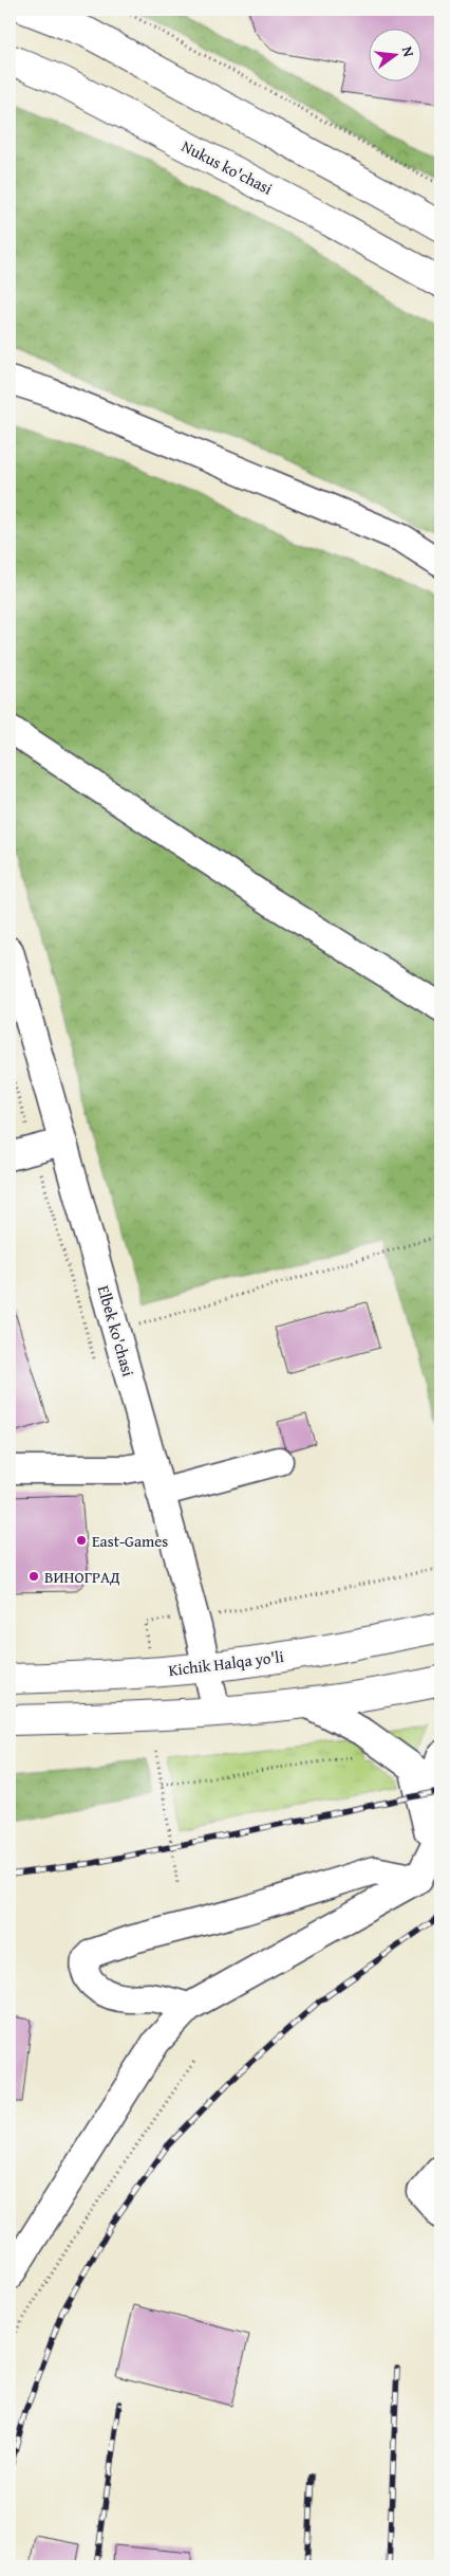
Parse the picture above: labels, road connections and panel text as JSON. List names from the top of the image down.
{
  "streets": {
    "main road": ["Nukus ko'chasi", "Kichik Halqa yo'li"],
    "street": ["Elbek ko'chasi"]
  },
  "crossings": [
    ["Elbek ko'chasi", "Kichik Halqa yo'li"]
  ],
  "places": ["East-Games", "ВИНОГРАД"],
  "north": "right"
}
